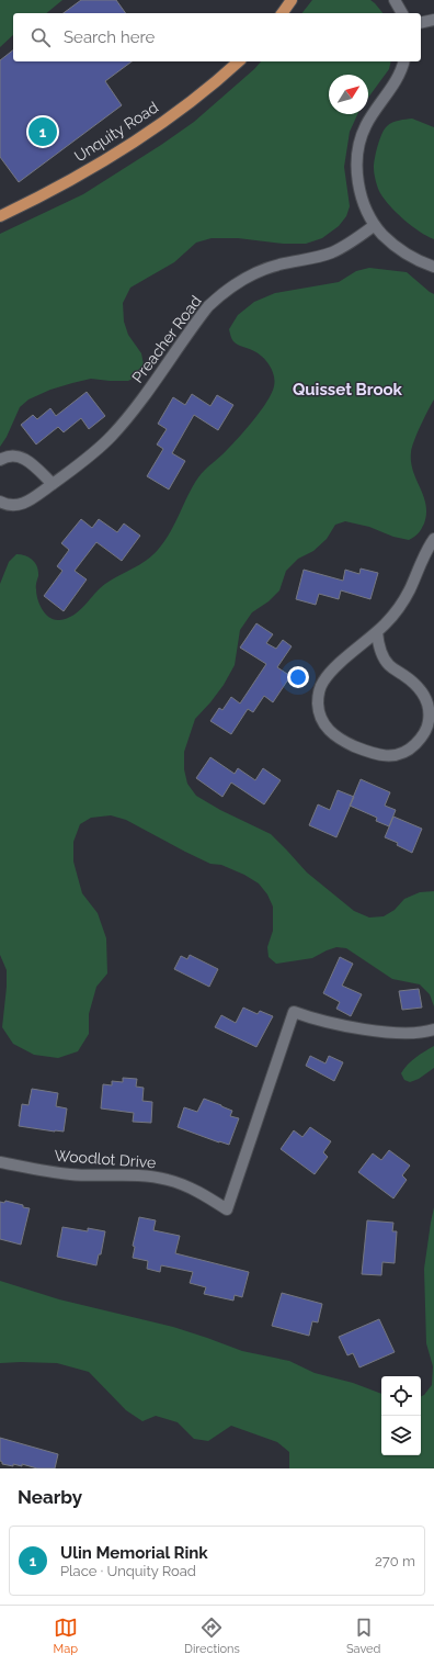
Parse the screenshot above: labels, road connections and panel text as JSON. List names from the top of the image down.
{
  "streets": {
    "main road": ["Unquity Road"],
    "street": ["Preacher Road", "Woodlot Drive"]
  },
  "districts": ["Quisset Brook"],
  "north": "top right",
  "page": {
    "search": "Search here",
    "pins": "1",
    "heading": "Nearby",
    "list": [
      {
        "mark": "1",
        "name": "Ulin Memorial Rink",
        "note": "Place · Unquity Road",
        "value": "270 m"
      }
    ],
    "nav": ["Map", "Directions", "Saved"]
  }
}
